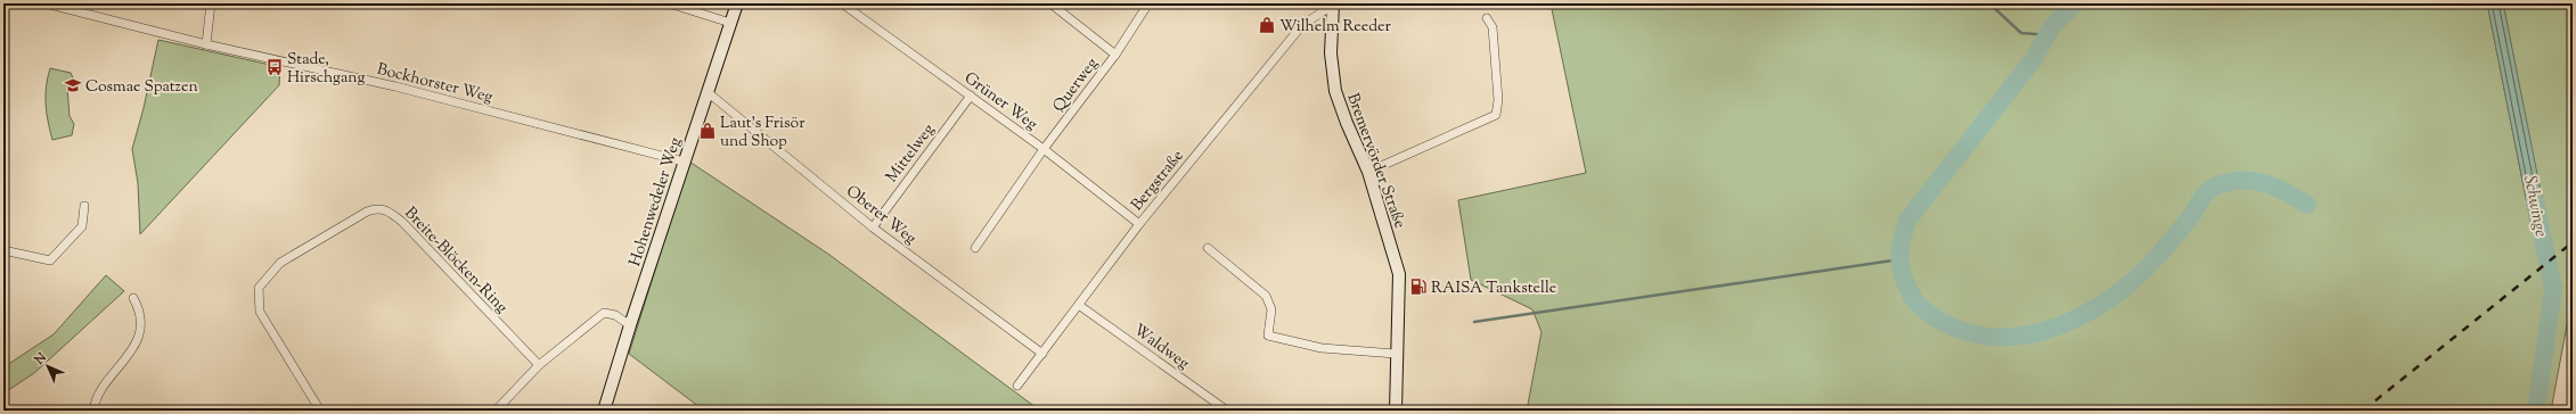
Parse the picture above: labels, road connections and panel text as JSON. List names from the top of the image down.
{
  "streets": {
    "street": [
      "Bockhorster Weg",
      "Querweg",
      "Grüner Weg",
      "Mittelweg",
      "Bremervörder Straße",
      "Bergstraße",
      "Hohenwedeler Weg",
      "Oberer Weg",
      "Breite-Blöcken-Ring",
      "Waldweg"
    ]
  },
  "crossings": [
    ["Bockhorster Weg", "Hohenwedeler Weg"],
    ["Querweg", "Grüner Weg"],
    ["Grüner Weg", "Mittelweg"],
    ["Grüner Weg", "Bergstraße"],
    ["Mittelweg", "Oberer Weg"],
    ["Bremervörder Straße", "Bergstraße"],
    ["Bergstraße", "Oberer Weg"],
    ["Bergstraße", "Waldweg"],
    ["Hohenwedeler Weg", "Oberer Weg"]
  ],
  "water": ["Schwinge"],
  "places": {
    "shop": ["Wilhelm Reeder", "Laut's Frisör und Shop"],
    "bus stop": ["Stade, Hirschgang"],
    "school or university": ["Cosmae Spatzen"],
    "fuel station": ["RAISA Tankstelle"]
  },
  "north": "top left"
}
